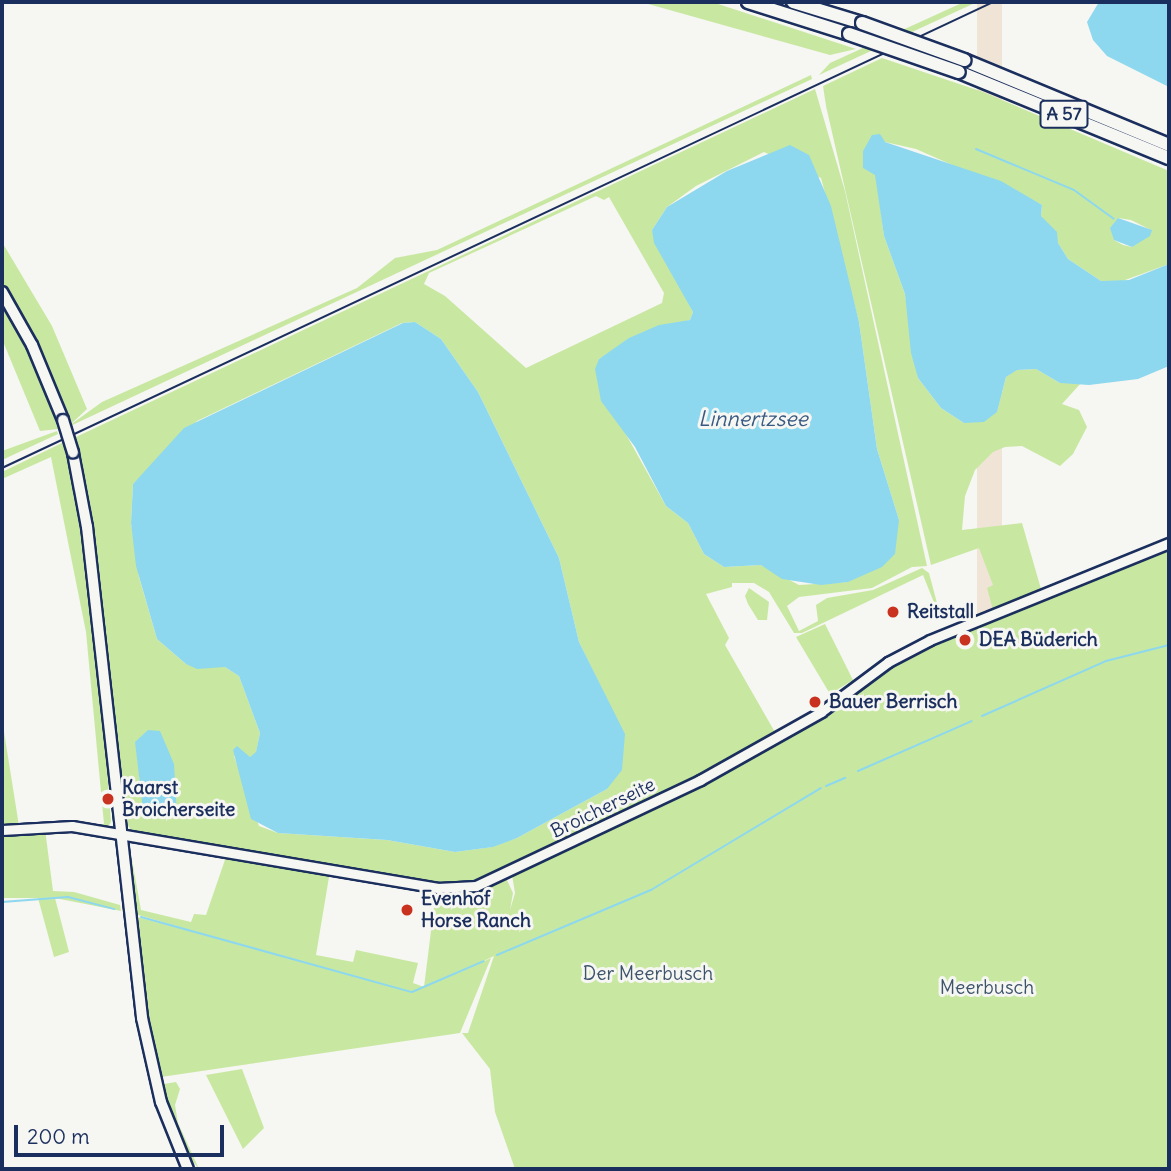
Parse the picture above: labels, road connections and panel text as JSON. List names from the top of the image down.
{
  "streets": {
    "highway": ["A 57"],
    "street": ["Broicherseite"]
  },
  "water": ["Linnertzsee"],
  "parks": ["Der Meerbusch", "Meerbusch"],
  "places": [
    "Reitstall",
    "DEA Büderich",
    "Bauer Berrisch",
    "Kaarst Broicherseite",
    "Evenhof Horse Ranch"
  ],
  "scale_bar": "200 m"
}
